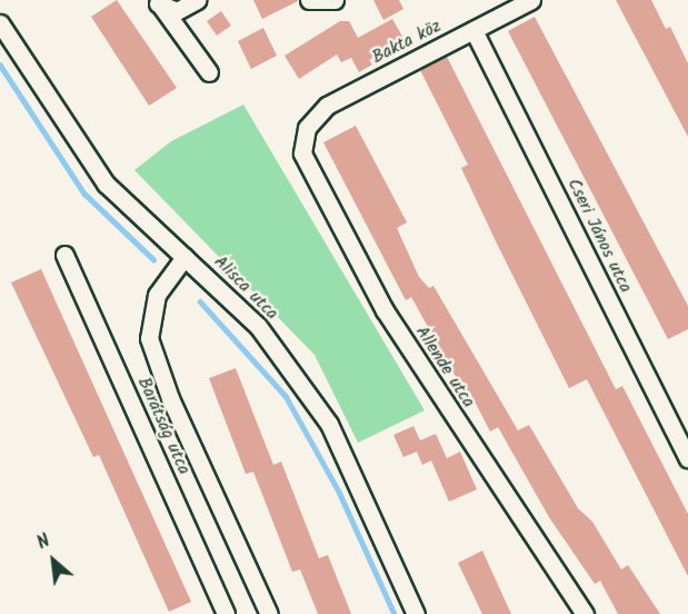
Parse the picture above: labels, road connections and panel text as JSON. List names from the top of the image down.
{
  "streets": {
    "street": [
      "Bakta köz",
      "Cseri János utca",
      "Alisca utca",
      "Allende utca",
      "Barátság utca"
    ]
  },
  "crossings": [
    ["Bakta köz", "Cseri János utca"],
    ["Bakta köz", "Allende utca"],
    ["Alisca utca", "Barátság utca"]
  ],
  "north": "top left"
}
